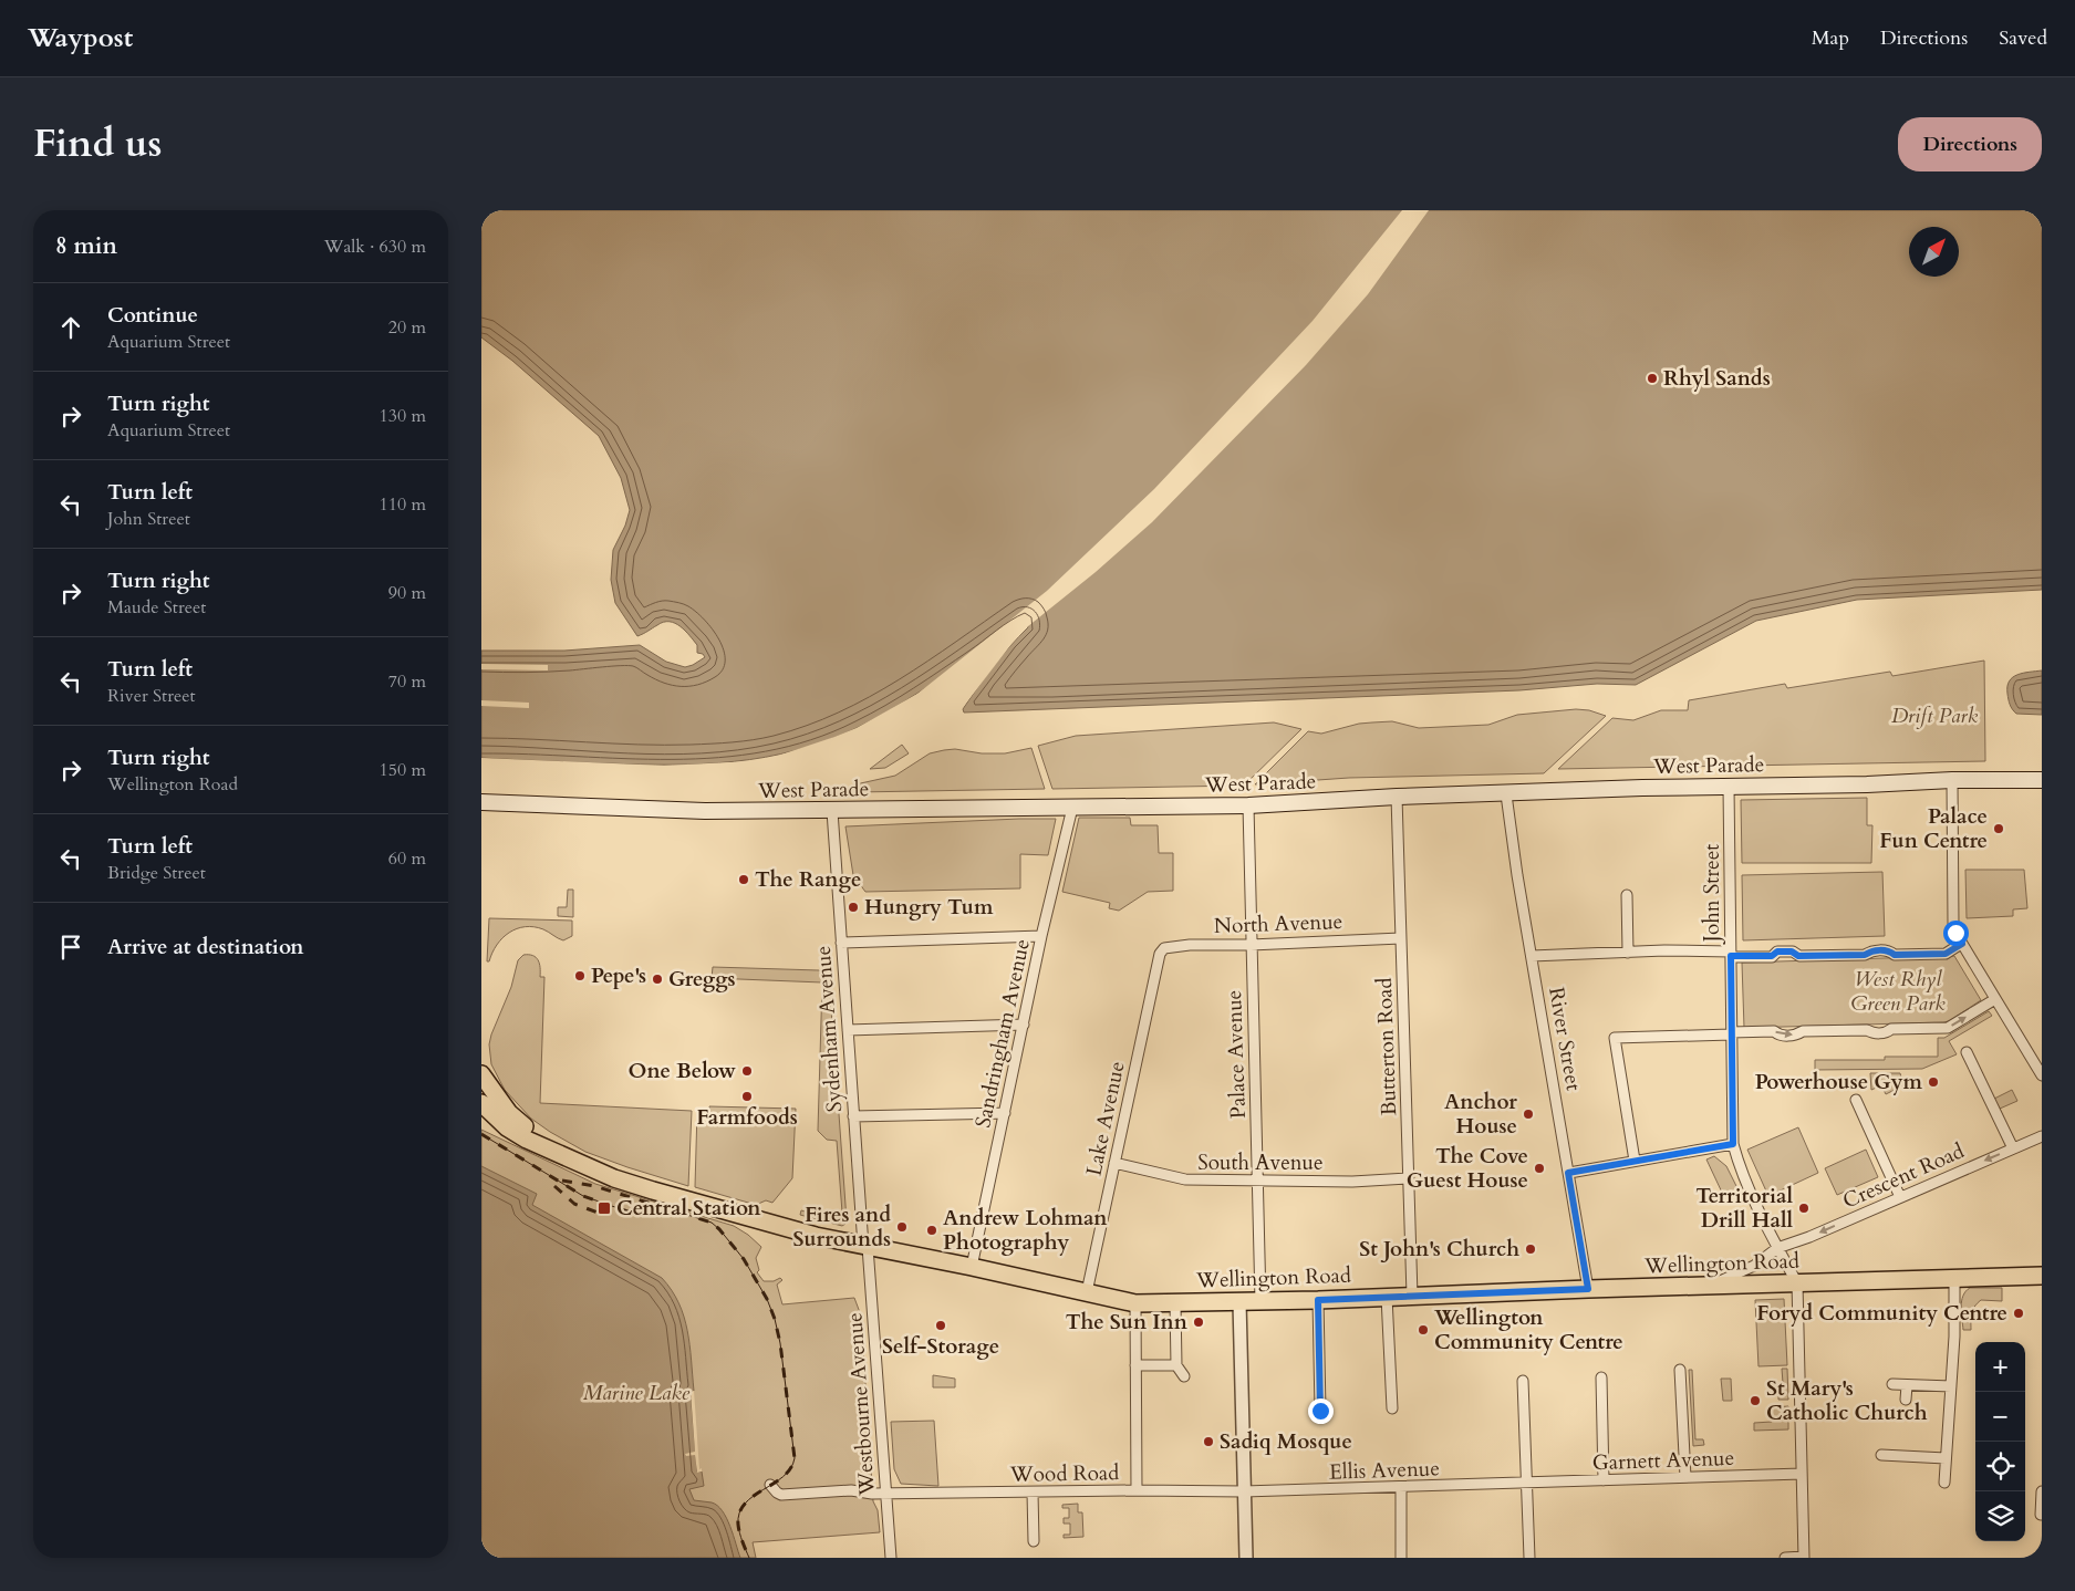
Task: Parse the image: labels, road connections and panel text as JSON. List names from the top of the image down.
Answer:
{
  "streets": {
    "main road": ["West Parade", "Wellington Road"],
    "street": [
      "John Street",
      "North Avenue",
      "Sydenham Avenue",
      "Sandringham Avenue",
      "River Street",
      "Butterton Road",
      "Palace Avenue",
      "Lake Avenue",
      "South Avenue",
      "Crescent Road",
      "Westbourne Avenue",
      "Garnett Avenue",
      "Ellis Avenue",
      "Wood Road"
    ]
  },
  "crossings": [
    ["West Parade", "John Street"],
    ["West Parade", "Sydenham Avenue"],
    ["West Parade", "Sandringham Avenue"],
    ["West Parade", "River Street"],
    ["West Parade", "Butterton Road"],
    ["West Parade", "Palace Avenue"],
    ["John Street", "Crescent Road"],
    ["John Street", "Wellington Road"],
    ["North Avenue", "Butterton Road"],
    ["North Avenue", "Palace Avenue"],
    ["North Avenue", "Lake Avenue"],
    ["Sydenham Avenue", "Wellington Road"],
    ["Sydenham Avenue", "Westbourne Avenue"],
    ["Sandringham Avenue", "Wellington Road"],
    ["River Street", "Wellington Road"],
    ["Butterton Road", "South Avenue"],
    ["Butterton Road", "Wellington Road"],
    ["Palace Avenue", "South Avenue"],
    ["Palace Avenue", "Wellington Road"],
    ["Lake Avenue", "South Avenue"],
    ["Lake Avenue", "Wellington Road"],
    ["Crescent Road", "Wellington Road"],
    ["Wellington Road", "Westbourne Avenue"],
    ["Westbourne Avenue", "Wood Road"],
    ["Garnett Avenue", "Ellis Avenue"],
    ["Ellis Avenue", "Wood Road"]
  ],
  "one_way": ["Crescent Road"],
  "parks": ["Drift Park", "West Rhyl Green Park", "Marine Lake"],
  "places": {
    "other": [
      "Rhyl Sands",
      "Palace Fun Centre",
      "The Range",
      "Hungry Tum",
      "Pepe's",
      "Greggs",
      "One Below",
      "Powerhouse Gym",
      "Farmfoods",
      "Anchor House",
      "The Cove Guest House",
      "Territorial Drill Hall",
      "Fires and Surrounds",
      "Andrew Lohman Photography",
      "St John's Church",
      "Foryd Community Centre",
      "The Sun Inn",
      "Self-Storage",
      "Wellington Community Centre",
      "St Mary's Catholic Church",
      "Sadiq Mosque"
    ],
    "transit": ["Central Station"]
  },
  "north": "top right",
  "page": {
    "header": "Waypost",
    "nav": ["Map", "Directions", "Saved"],
    "title": "Find us",
    "buttons": "Directions",
    "heading": ["8 min", "Walk · 630 m"],
    "list": [
      ["Continue", "Aquarium Street", "20 m"],
      ["Turn right", "Aquarium Street", "130 m"],
      ["Turn left", "John Street", "110 m"],
      ["Turn right", "Maude Street", "90 m"],
      ["Turn left", "River Street", "70 m"],
      ["Turn right", "Wellington Road", "150 m"],
      ["Turn left", "Bridge Street", "60 m"],
      "Arrive at destination"
    ],
    "map_buttons": ["+", "−"]
  }
}
